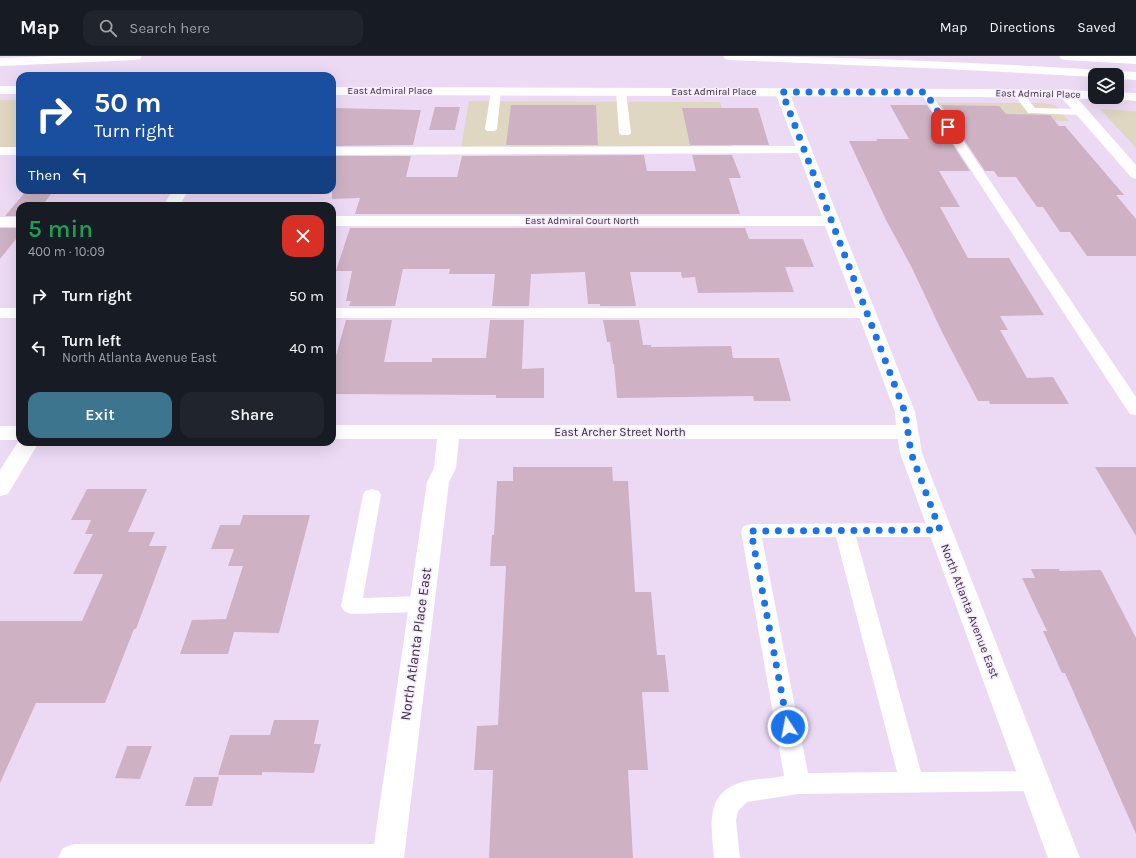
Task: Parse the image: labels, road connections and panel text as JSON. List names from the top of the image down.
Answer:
{
  "streets": {
    "main road": [
      "East Admiral Place",
      "East Admiral Court North",
      "East Archer Street North",
      "North Atlanta Avenue East",
      "North Atlanta Place East"
    ]
  },
  "crossings": [
    ["East Admiral Place", "North Atlanta Avenue East"],
    ["East Admiral Court North", "North Atlanta Avenue East"],
    ["East Archer Street North", "North Atlanta Avenue East"],
    ["East Archer Street North", "North Atlanta Place East"]
  ],
  "page": {
    "header": "Map",
    "search": "Search here",
    "nav": ["Map", "Directions", "Saved"],
    "turn": ["50 m", "Turn right"],
    "then": "Then",
    "heading": ["5 min", "400 m · 10:09"],
    "list": [
      {
        "name": "Turn right",
        "value": "50 m"
      },
      {
        "name": "Turn left",
        "note": "North Atlanta Avenue East",
        "value": "40 m"
      }
    ],
    "buttons": ["Exit", "Share"]
  }
}
